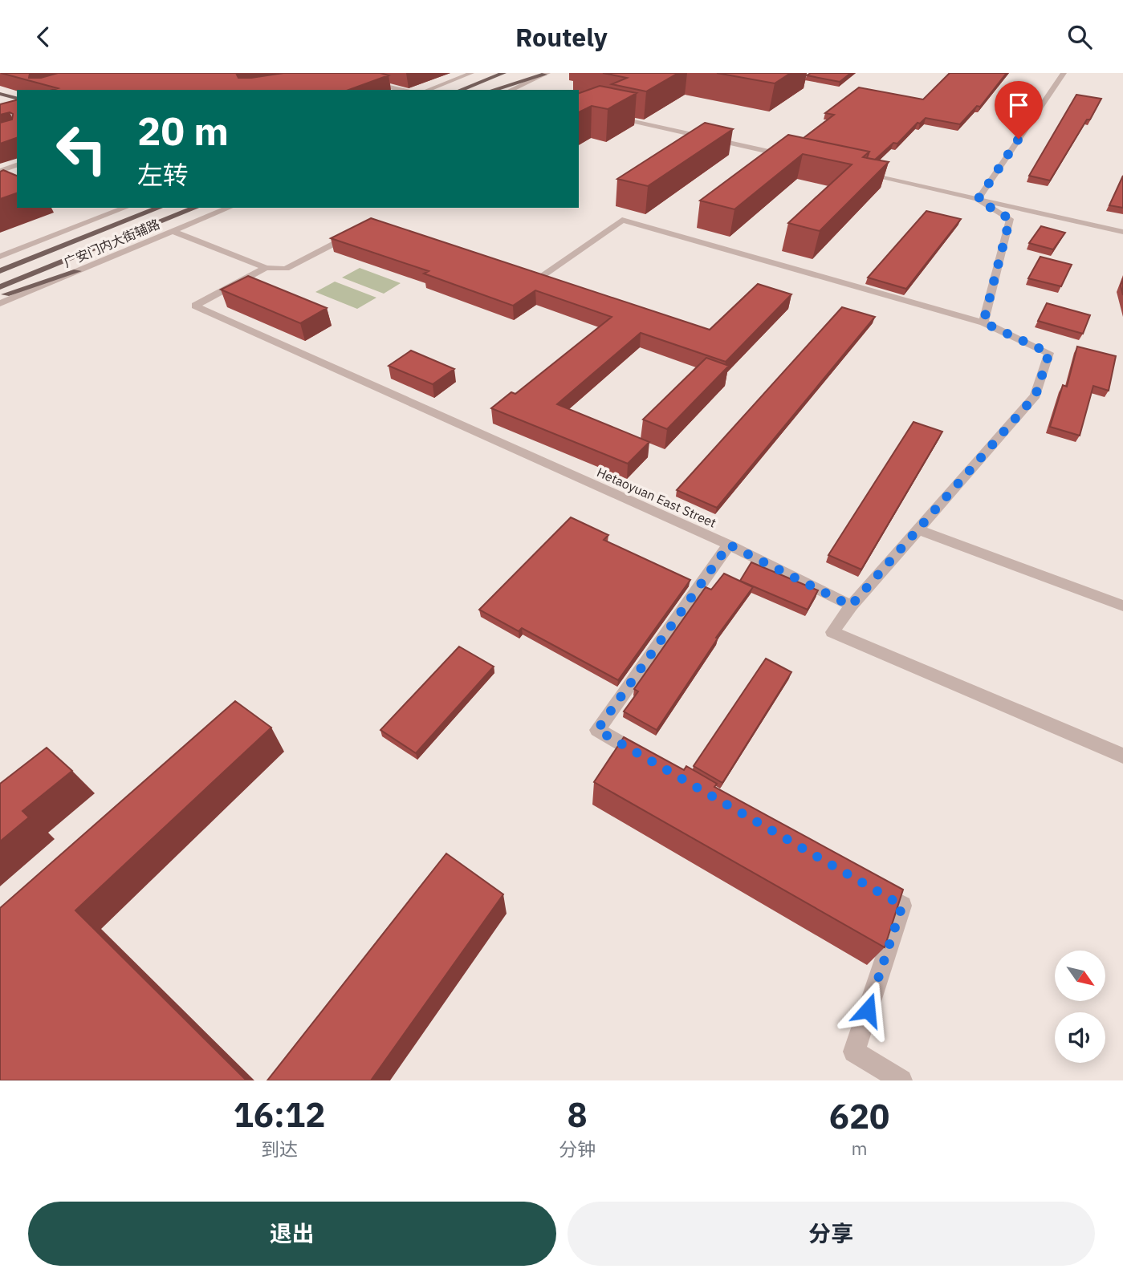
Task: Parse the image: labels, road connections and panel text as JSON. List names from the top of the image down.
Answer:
{
  "streets": {
    "street": ["广安门内大街辅路", "Hetaoyuan East Street"]
  },
  "north": "bottom right",
  "page": {
    "header": "Routely",
    "turn": ["20 m", "左转"],
    "eta": [
      "16:12",
      "到达",
      "8",
      "分钟",
      "620",
      "m"
    ],
    "buttons": ["退出", "分享"]
  }
}
